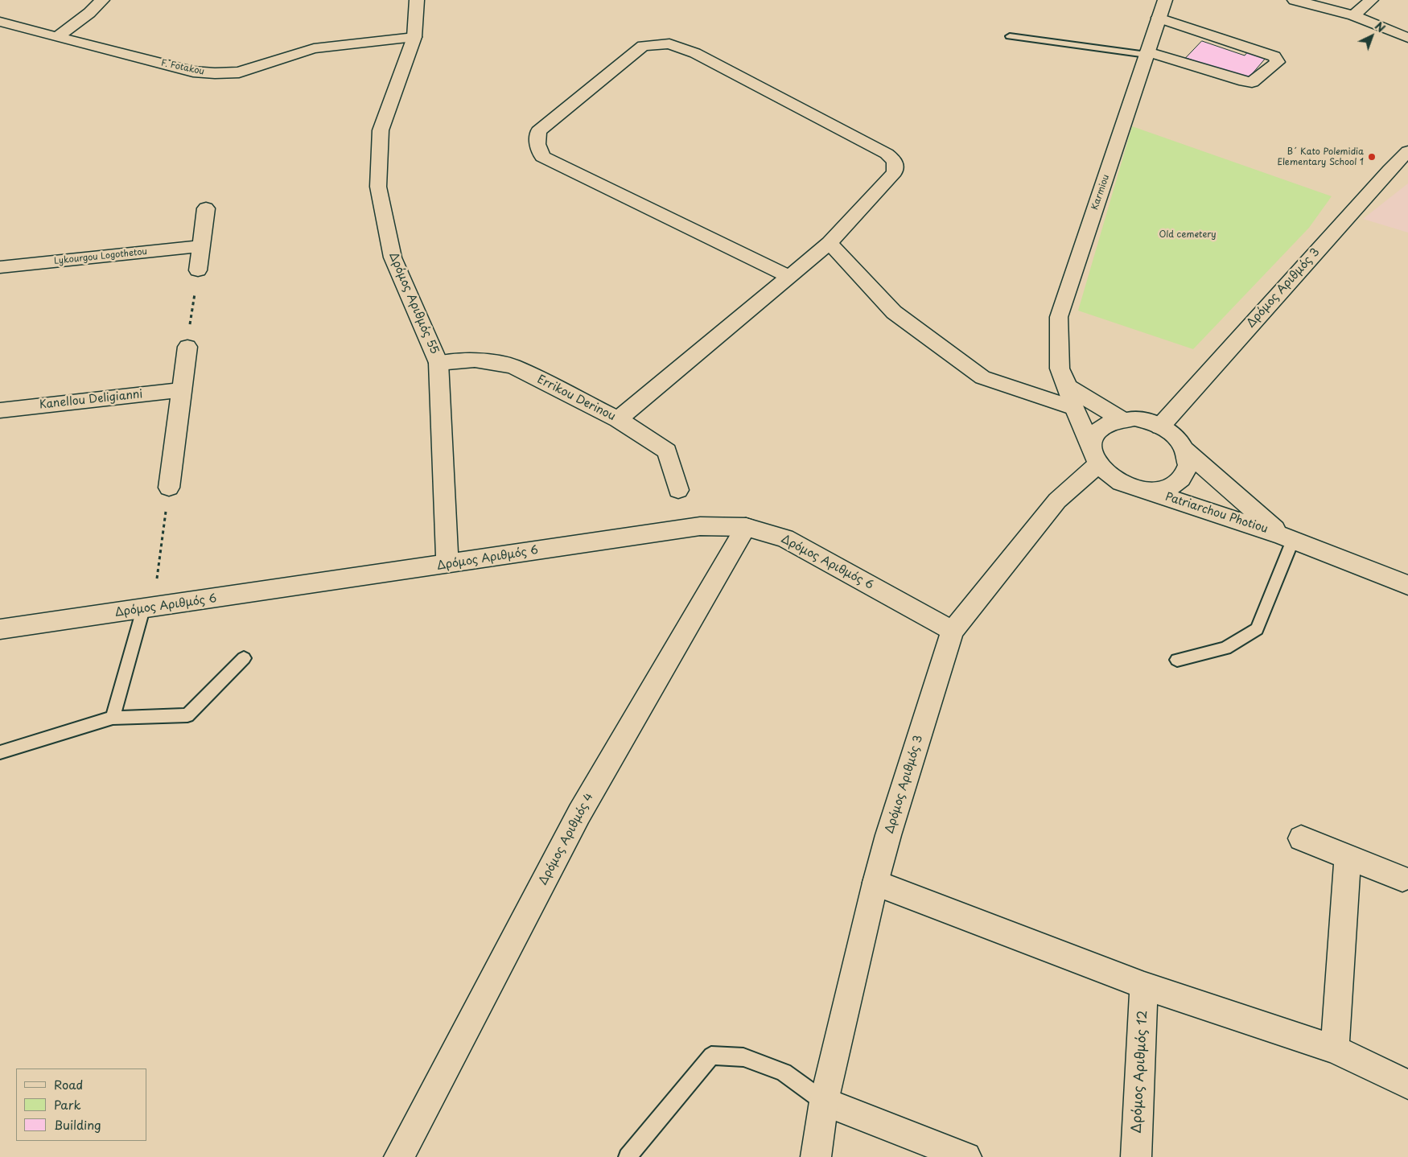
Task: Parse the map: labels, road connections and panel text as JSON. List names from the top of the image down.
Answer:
{
  "streets": {
    "street": [
      "F. Fotakou",
      "Karmiou",
      "Lykourgou Logothetou",
      "Δρόμος Αριθμός 3",
      "Δρόμος Αριθμός 55",
      "Errikou Derinou",
      "Kanellou Deligianni",
      "Patriarchou Photiou",
      "Δρόμος Αριθμός 6",
      "Δρόμος Αριθμός 4",
      "Δρόμος Αριθμός 12"
    ]
  },
  "crossings": [
    ["F. Fotakou", "Δρόμος Αριθμός 55"],
    ["Karmiou", "Δρόμος Αριθμός 3"],
    ["Karmiou", "Patriarchou Photiou"],
    ["Δρόμος Αριθμός 3", "Patriarchou Photiou"],
    ["Δρόμος Αριθμός 3", "Δρόμος Αριθμός 6"],
    ["Δρόμος Αριθμός 55", "Errikou Derinou"],
    ["Δρόμος Αριθμός 55", "Δρόμος Αριθμός 6"],
    ["Δρόμος Αριθμός 6", "Δρόμος Αριθμός 4"]
  ],
  "parks": ["Old cemetery"],
  "places": ["B´ Kato Polemidia Elementary School 1"],
  "legend": ["Road", "Park", "Building"],
  "north": "top right"
}
